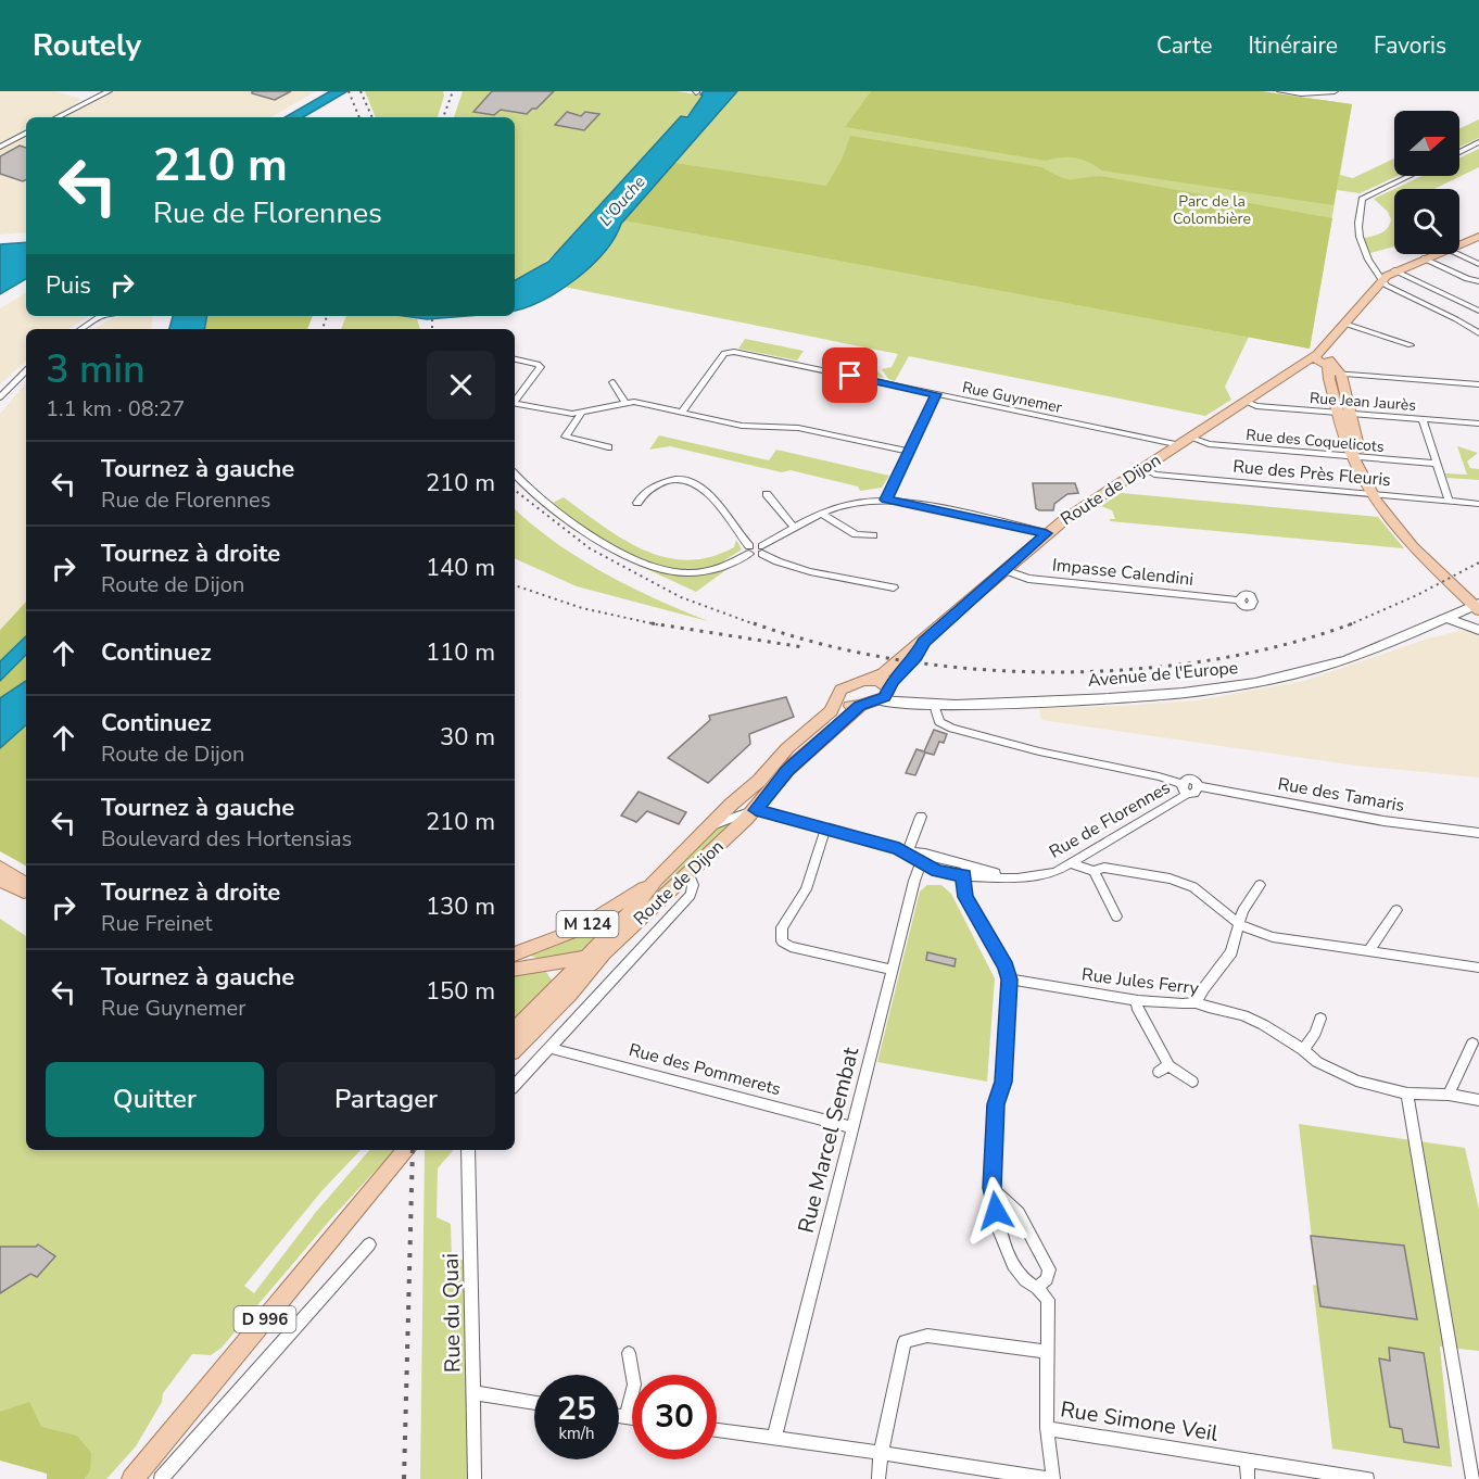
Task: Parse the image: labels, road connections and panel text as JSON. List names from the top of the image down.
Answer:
{
  "streets": {
    "main road": [
      "Route de Dijon",
      "Avenue de l'Europe",
      "M 124",
      "D 996"
    ],
    "street": [
      "Rue Guynemer",
      "Rue Jean Jaurès",
      "Rue des Coquelicots",
      "Rue des Près Fleuris",
      "Impasse Calendini",
      "Rue des Tamaris",
      "Rue de Florennes",
      "Rue Jules Ferry",
      "Rue des Pommerets",
      "Rue Marcel Sembat",
      "Rue du Quai",
      "Rue Simone Veil"
    ]
  },
  "crossings": [
    ["Rue Guynemer", "Rue des Coquelicots"],
    ["Rue Guynemer", "Route de Dijon"],
    ["Rue Jean Jaurès", "Route de Dijon"],
    ["Rue des Coquelicots", "Route de Dijon"],
    ["Rue des Près Fleuris", "Route de Dijon"],
    ["Route de Dijon", "Impasse Calendini"],
    ["Route de Dijon", "Avenue de l'Europe"],
    ["Route de Dijon", "Rue de Florennes"],
    ["Route de Dijon", "M 124"],
    ["Rue des Tamaris", "Rue de Florennes"],
    ["Rue de Florennes", "Rue Marcel Sembat"],
    ["Rue des Pommerets", "Rue Marcel Sembat"]
  ],
  "water": ["L'Ouche"],
  "parks": ["Parc de la Colombière"],
  "north": "right",
  "page": {
    "header": "Routely",
    "nav": ["Carte", "Itinéraire", "Favoris"],
    "turn": ["210 m", "Rue de Florennes"],
    "then": "Puis",
    "heading": ["3 min", "1.1 km · 08:27"],
    "list": [
      {
        "name": "Tournez à gauche",
        "note": "Rue de Florennes",
        "value": "210 m"
      },
      {
        "name": "Tournez à droite",
        "note": "Route de Dijon",
        "value": "140 m"
      },
      {
        "name": "Continuez",
        "value": "110 m"
      },
      {
        "name": "Continuez",
        "note": "Route de Dijon",
        "value": "30 m"
      },
      {
        "name": "Tournez à gauche",
        "note": "Boulevard des Hortensias",
        "value": "210 m"
      },
      {
        "name": "Tournez à droite",
        "note": "Rue Freinet",
        "value": "130 m"
      },
      {
        "name": "Tournez à gauche",
        "note": "Rue Guynemer",
        "value": "150 m"
      }
    ],
    "buttons": ["Quitter", "Partager"],
    "speed": "25 km/h",
    "limit": "30"
  }
}
